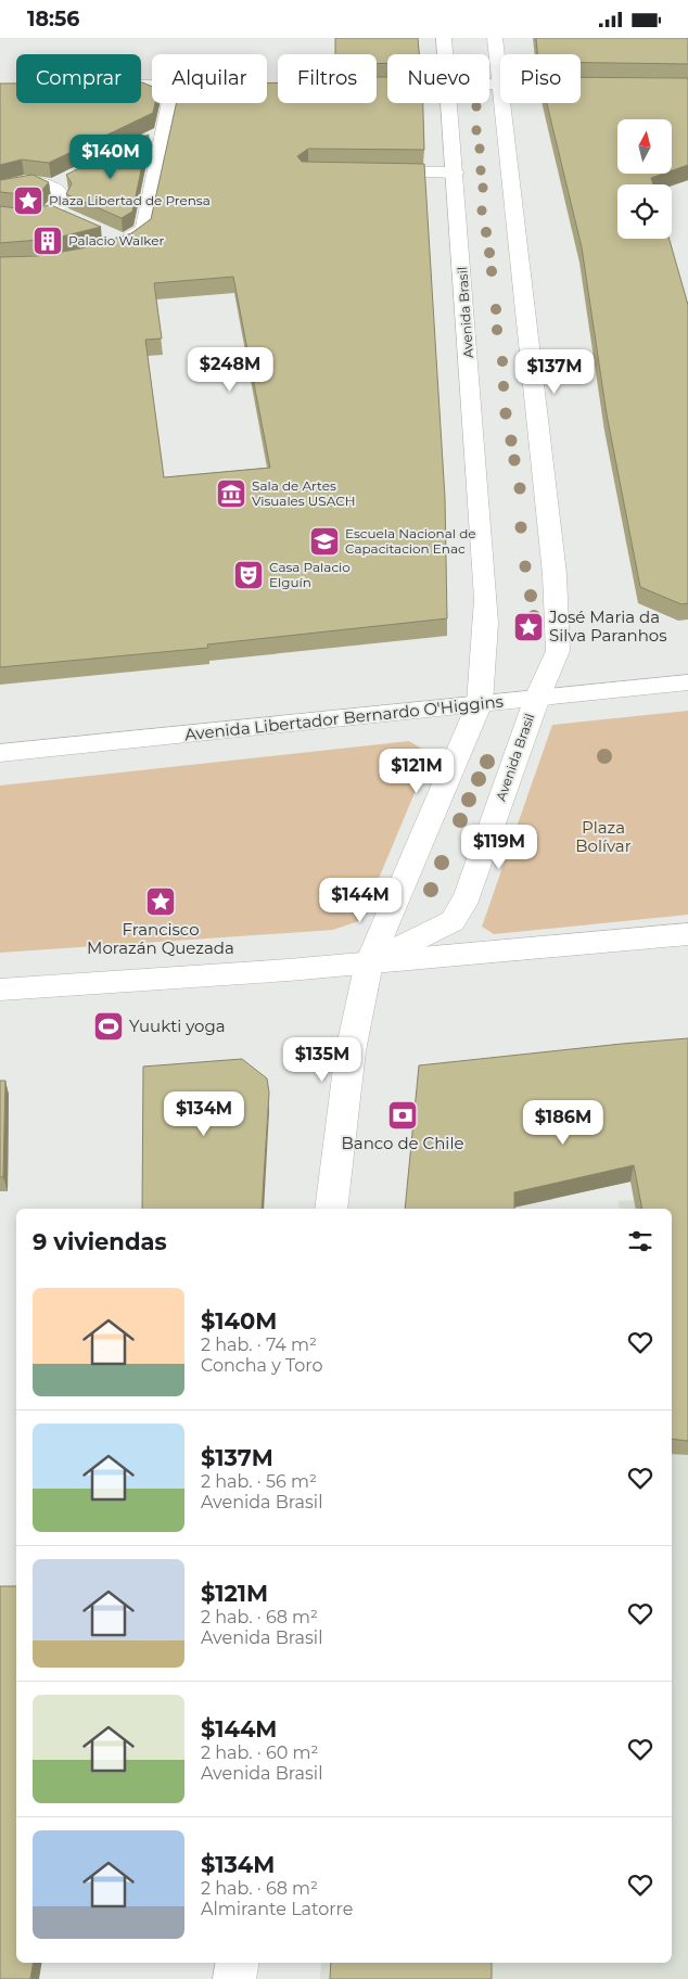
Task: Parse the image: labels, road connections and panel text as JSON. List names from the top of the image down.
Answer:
{
  "streets": {
    "main road": ["Avenida Brasil", "Avenida Libertador Bernardo O'Higgins"]
  },
  "crossings": [
    ["Avenida Brasil", "Avenida Libertador Bernardo O'Higgins"]
  ],
  "parks": ["Plaza Bolívar"],
  "places": {
    "place": ["Plaza Libertad de Prensa", "José Maria da Silva Paranhos", "Francisco Morazán Quezada"],
    "building": ["Palacio Walker"],
    "museum": ["Sala de Artes Visuales USACH"],
    "school or university": ["Escuela Nacional de Capacitacion Enac"],
    "theatre": ["Casa Palacio Elguín"],
    "sports": ["Yuukti yoga"],
    "bank": ["Banco de Chile"]
  },
  "north": "top",
  "page": {
    "status": "18:56",
    "chip": [
      "Comprar",
      "Alquilar",
      "Filtros",
      "Nuevo",
      "Piso"
    ],
    "price": [
      "$140M",
      "$248M",
      "$137M",
      "$121M",
      "$119M",
      "$144M",
      "$135M",
      "$134M",
      "$186M"
    ],
    "heading": "9 viviendas",
    "list": [
      {
        "name": "$140M",
        "note": "2 hab. · 74 m² · Concha y Toro"
      },
      {
        "name": "$137M",
        "note": "2 hab. · 56 m² · Avenida Brasil"
      },
      {
        "name": "$121M",
        "note": "2 hab. · 68 m² · Avenida Brasil"
      },
      {
        "name": "$144M",
        "note": "2 hab. · 60 m² · Avenida Brasil"
      },
      {
        "name": "$134M",
        "note": "2 hab. · 68 m² · Almirante Latorre"
      }
    ]
  }
}
